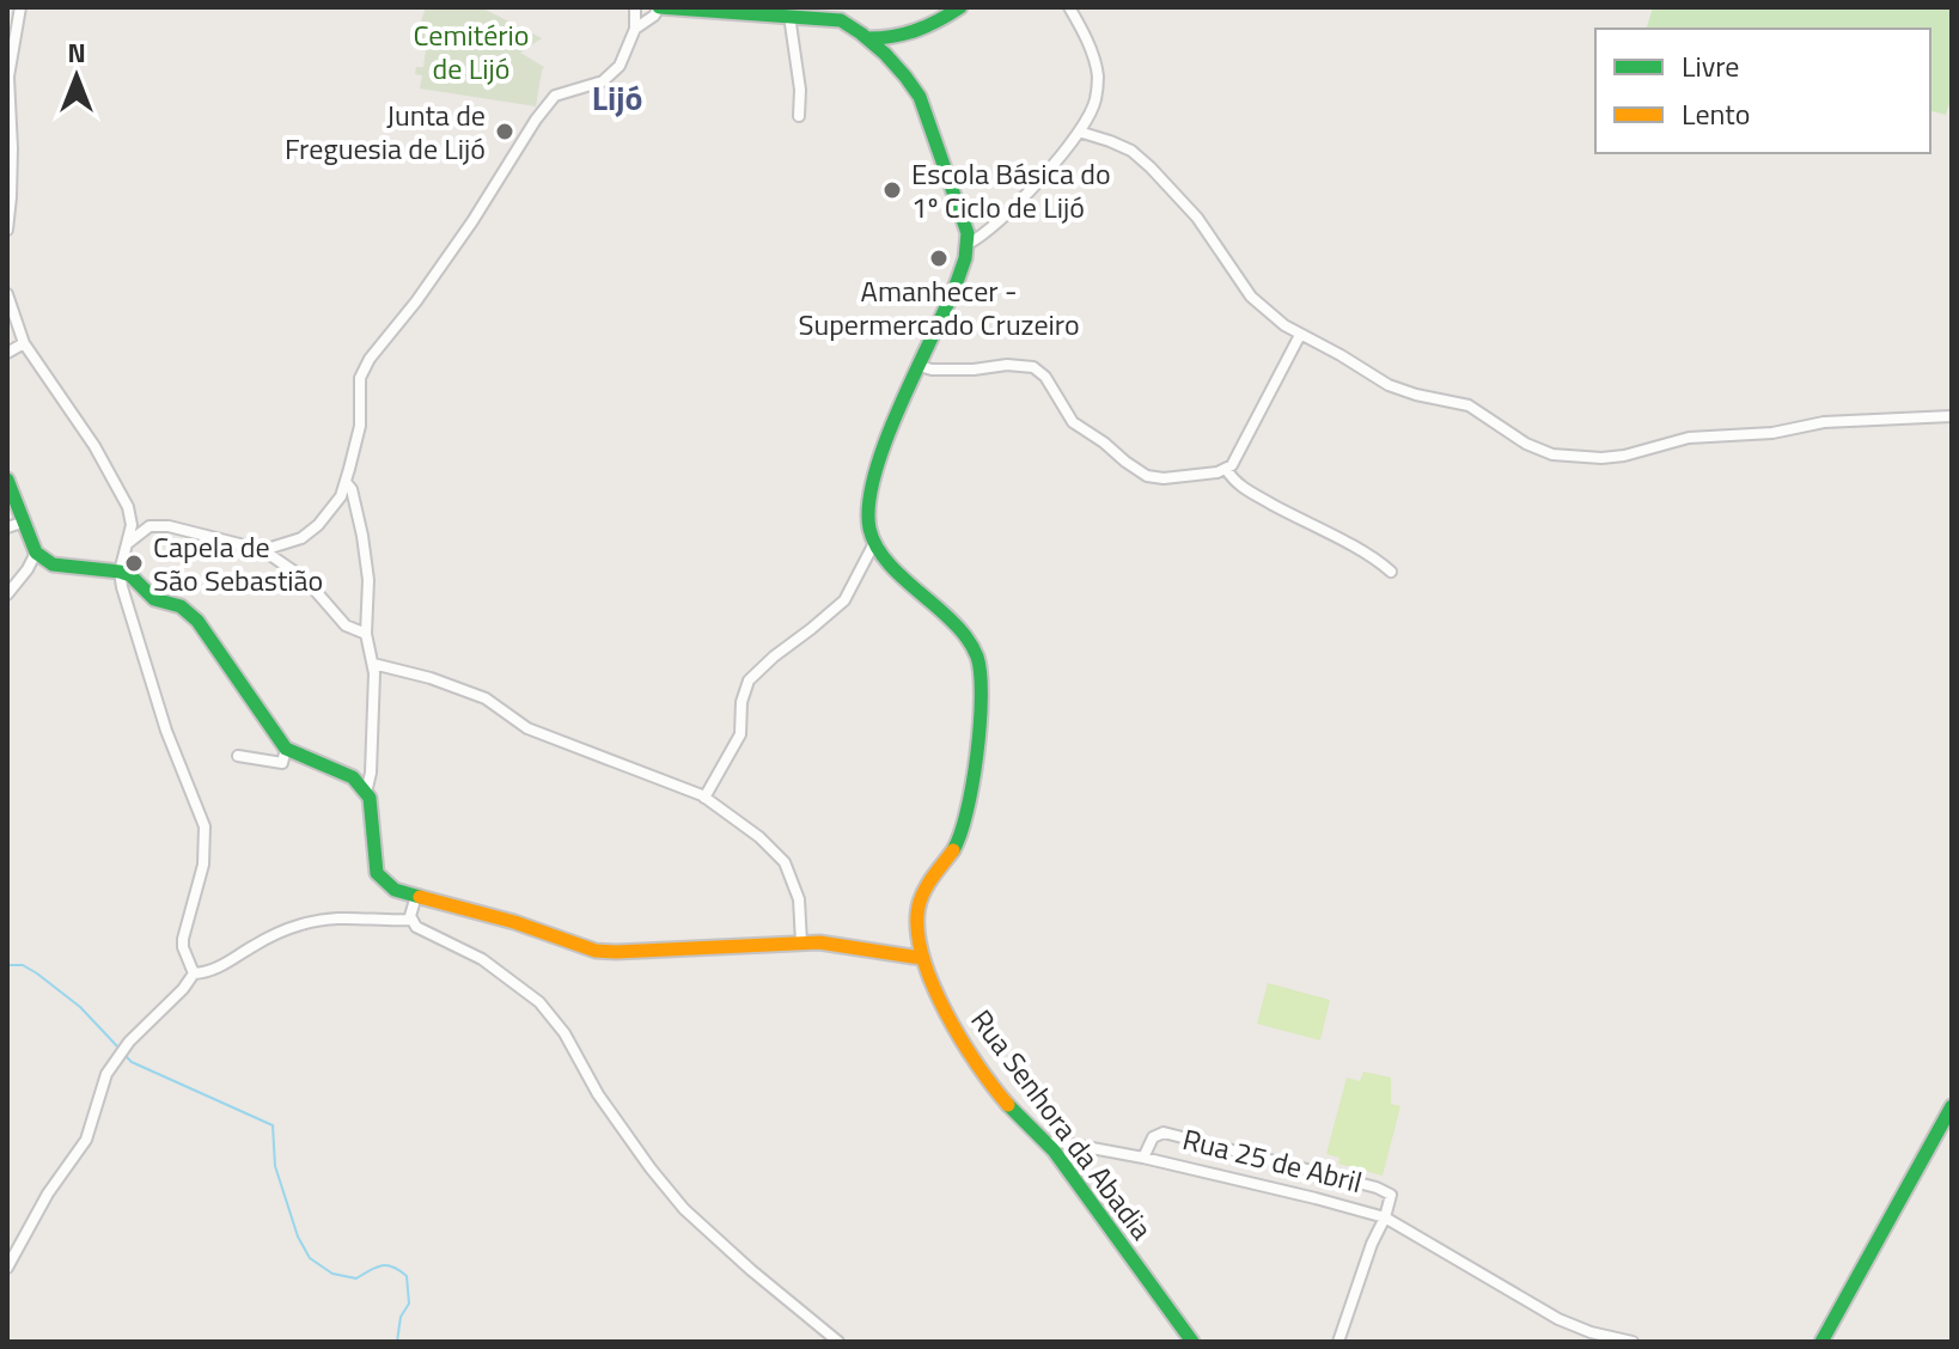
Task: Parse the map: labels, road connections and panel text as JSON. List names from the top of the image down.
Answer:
{
  "streets": {
    "main road": ["Rua Senhora da Abadia"],
    "street": ["Rua 25 de Abril"]
  },
  "crossings": [
    ["Rua Senhora da Abadia", "Rua 25 de Abril"]
  ],
  "districts": ["Lijó"],
  "parks": ["Cemitério de Lijó"],
  "places": [
    "Junta de Freguesia de Lijó",
    "Escola Básica do 1º Ciclo de Lijó",
    "Amanhecer - Supermercado Cruzeiro",
    "Capela de São Sebastião"
  ],
  "legend": ["Livre", "Lento"],
  "north": "top"
}
